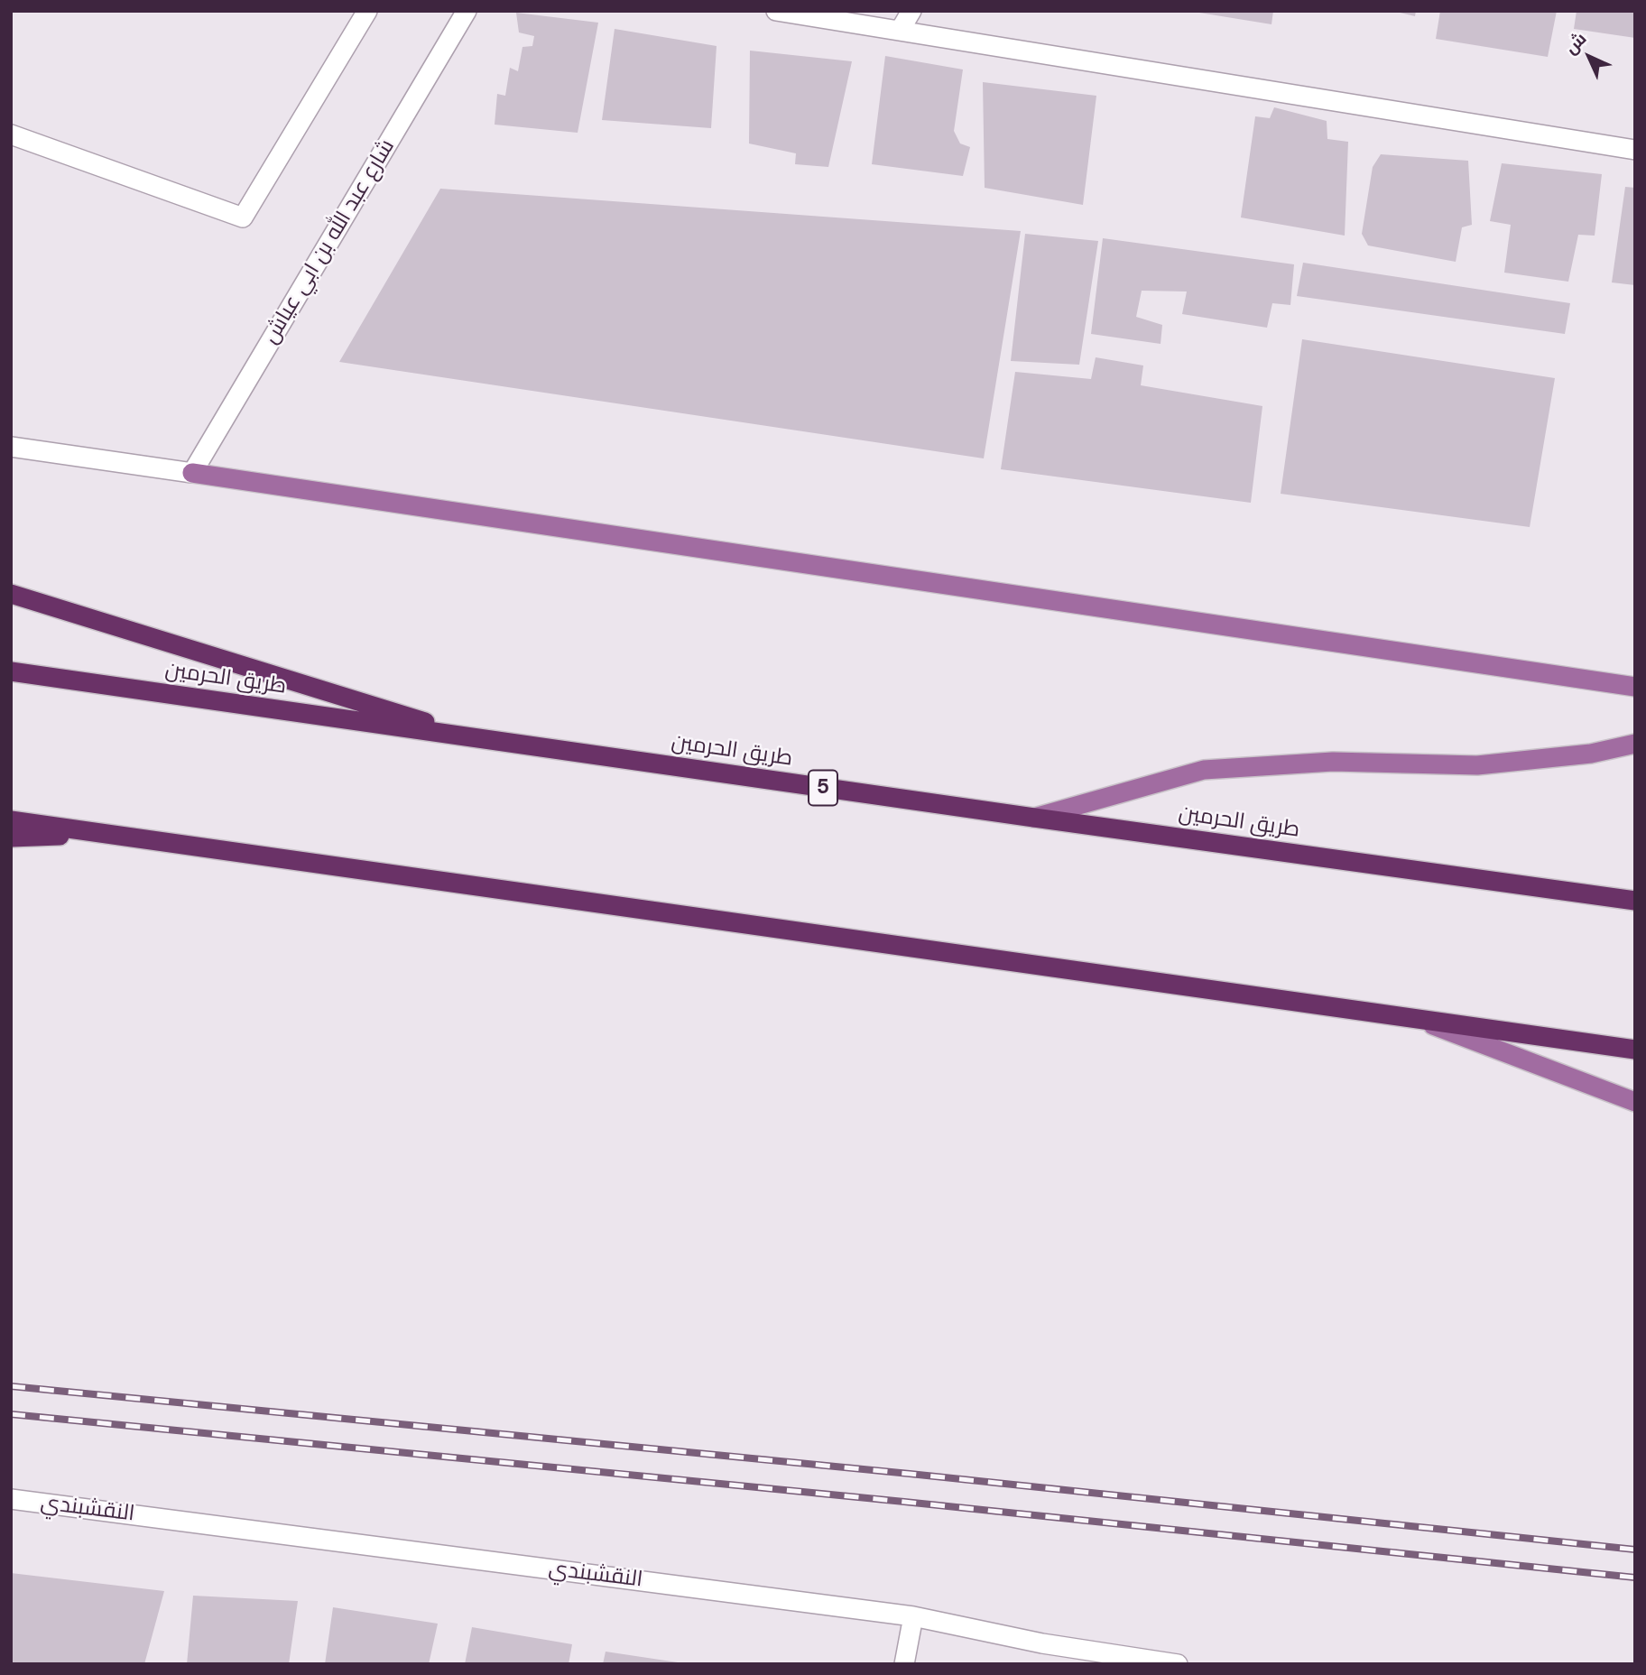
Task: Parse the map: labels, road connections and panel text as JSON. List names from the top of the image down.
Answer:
{
  "streets": {
    "highway": ["طريق الحرمين", "5"],
    "street": ["شارع عبد الله بن ابي عياش", "النقشبندي"]
  },
  "north": "top left"
}
